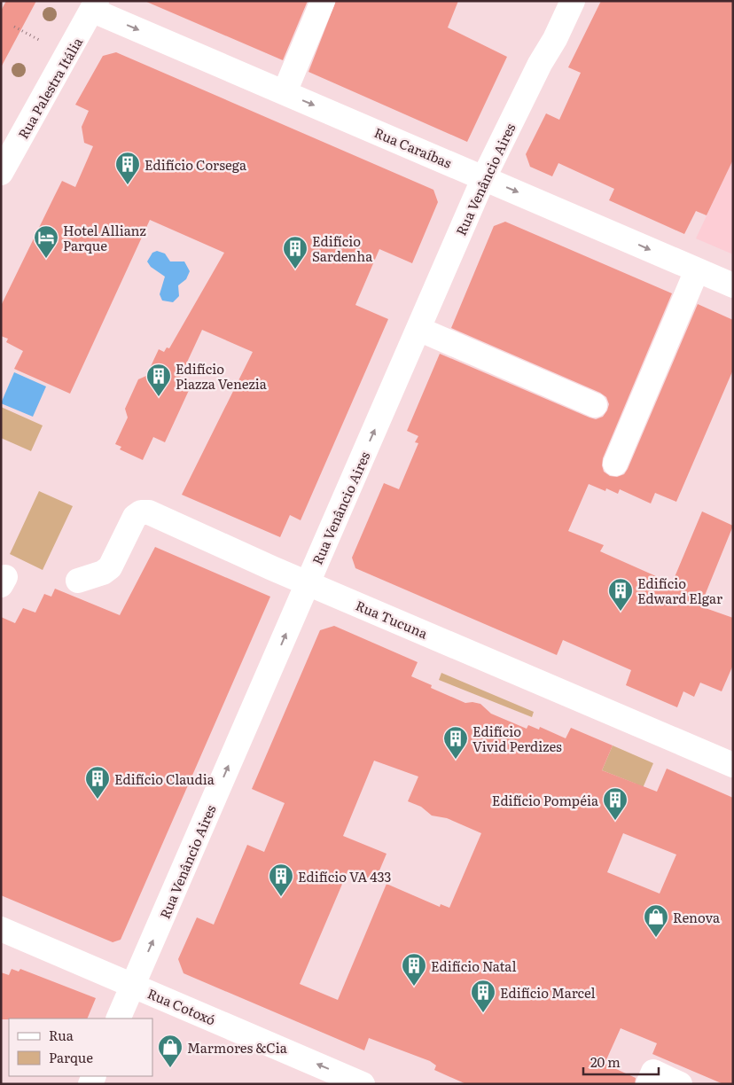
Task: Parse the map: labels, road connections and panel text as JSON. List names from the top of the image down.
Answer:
{
  "streets": {
    "street": [
      "Rua Palestra Itália",
      "Rua Caraíbas",
      "Rua Venâncio Aires",
      "Rua Tucuna",
      "Rua Cotoxó"
    ]
  },
  "crossings": [
    ["Rua Palestra Itália", "Rua Caraíbas"],
    ["Rua Caraíbas", "Rua Venâncio Aires"],
    ["Rua Venâncio Aires", "Rua Tucuna"],
    ["Rua Venâncio Aires", "Rua Cotoxó"]
  ],
  "one_way": ["Rua Caraíbas", "Rua Venâncio Aires", "Rua Cotoxó"],
  "places": {
    "building": [
      "Edifício Corsega",
      "Edifício Sardenha",
      "Edifício Piazza Venezia",
      "Edifício Edward Elgar",
      "Edifício Vivid Perdizes",
      "Edifício Claudia",
      "Edifício Pompéia",
      "Edifício VA 433",
      "Edifício Natal",
      "Edifício Marcel"
    ],
    "hotel": ["Hotel Allianz Parque"],
    "shop": ["Renova", "Marmores &Cia"]
  },
  "legend": ["Rua", "Parque"],
  "scale_bar": "20 m"
}
